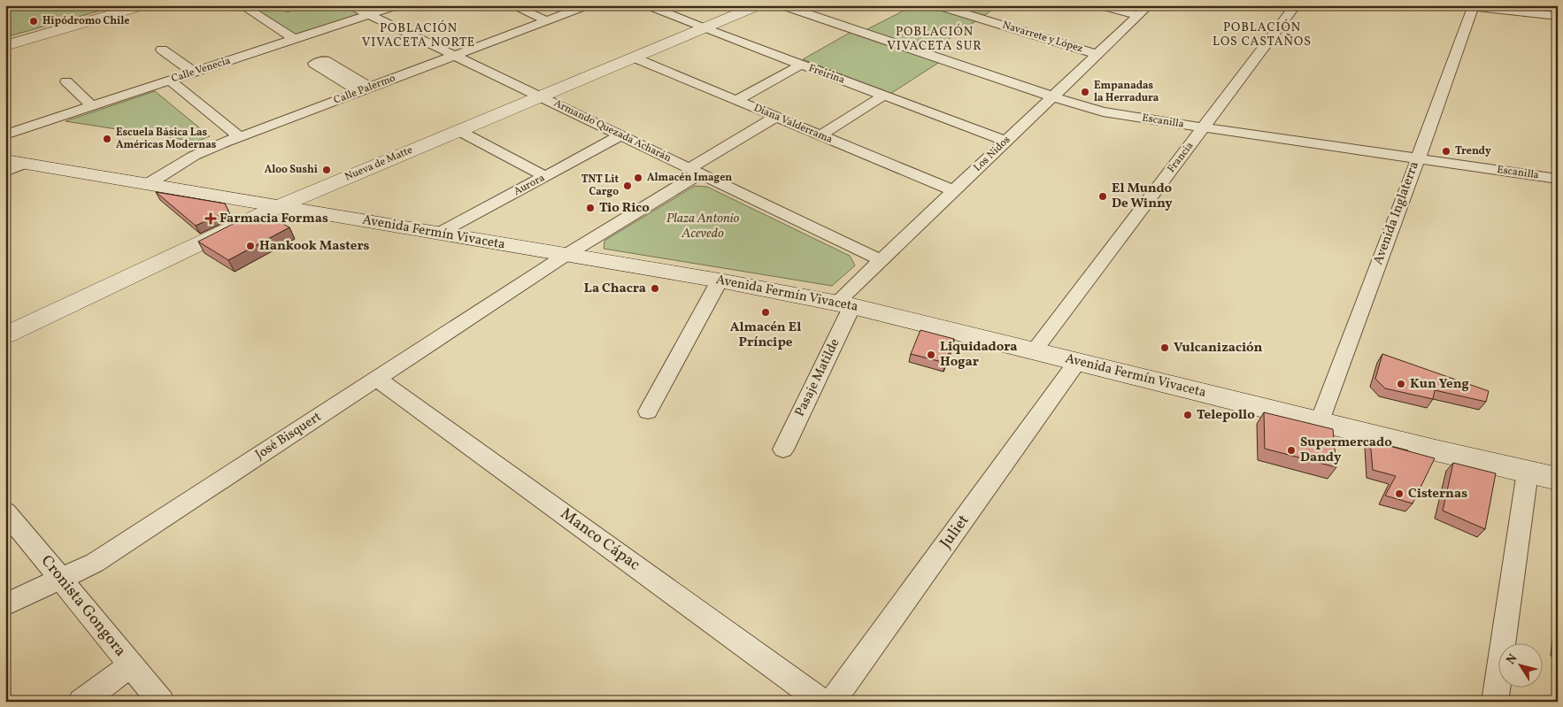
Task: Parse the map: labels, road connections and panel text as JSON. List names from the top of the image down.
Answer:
{
  "streets": {
    "main road": ["Nueva de Matte", "Avenida Fermín Vivaceta"],
    "street": [
      "Navarrete y López",
      "Calle Venecia",
      "Freirina",
      "Calle Palermo",
      "Escanilla",
      "Diana Valderrama",
      "Armando Quezada Acharán",
      "Los Nidos",
      "Francia",
      "Aurora",
      "Avenida Inglaterra",
      "Pasaje Matilde",
      "José Bisquert",
      "Juliet",
      "Manco Cápac",
      "Cronista Gongora"
    ]
  },
  "crossings": [
    ["Navarrete y López", "Los Nidos"],
    ["Calle Venecia", "Armando Quezada Acharán"],
    ["Freirina", "Los Nidos"],
    ["Freirina", "Nueva de Matte"],
    ["Calle Palermo", "Armando Quezada Acharán"],
    ["Calle Palermo", "Avenida Fermín Vivaceta"],
    ["Escanilla", "Los Nidos"],
    ["Escanilla", "Francia"],
    ["Escanilla", "Avenida Inglaterra"],
    ["Diana Valderrama", "Los Nidos"],
    ["Diana Valderrama", "Nueva de Matte"],
    ["Diana Valderrama", "José Bisquert"],
    ["Armando Quezada Acharán", "Los Nidos"],
    ["Armando Quezada Acharán", "Nueva de Matte"],
    ["Armando Quezada Acharán", "Aurora"],
    ["Armando Quezada Acharán", "José Bisquert"],
    ["Los Nidos", "Avenida Fermín Vivaceta"],
    ["Los Nidos", "Pasaje Matilde"],
    ["Francia", "Avenida Fermín Vivaceta"],
    ["Nueva de Matte", "Avenida Fermín Vivaceta"],
    ["Aurora", "Avenida Fermín Vivaceta"],
    ["Avenida Inglaterra", "Avenida Fermín Vivaceta"],
    ["Avenida Fermín Vivaceta", "Pasaje Matilde"],
    ["Avenida Fermín Vivaceta", "José Bisquert"],
    ["Avenida Fermín Vivaceta", "Juliet"],
    ["José Bisquert", "Manco Cápac"],
    ["José Bisquert", "Cronista Gongora"]
  ],
  "districts": ["POBLACIÓN LOS CASTAÑOS", "POBLACIÓN VIVACETA NORTE", "POBLACIÓN VIVACETA SUR"],
  "parks": ["Plaza Antonio Acevedo"],
  "places": {
    "other": [
      "Hipódromo Chile",
      "Empanadas la Herradura",
      "Escuela Básica Las Américas Modernas",
      "Trendy",
      "Aloo Sushi",
      "Almacén Imagen",
      "TNT Lit Cargo",
      "El Mundo De Winny",
      "Tio Rico",
      "Hankook Masters",
      "La Chacra",
      "Almacén El Príncipe",
      "Vulcanización",
      "Liquidadora Hogar",
      "Kun Yeng",
      "Telepollo",
      "Supermercado Dandy",
      "Cisternas"
    ],
    "health": ["Farmacia Formas"]
  },
  "north": "top left"
}
